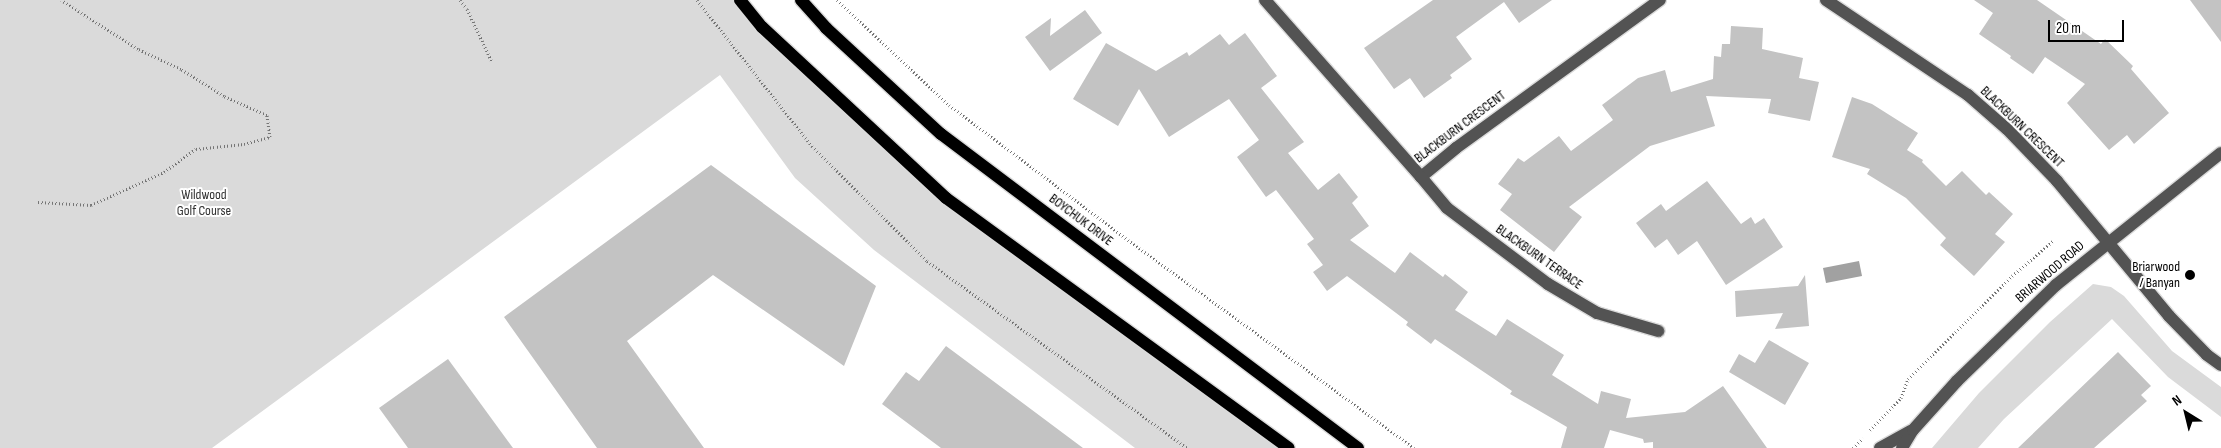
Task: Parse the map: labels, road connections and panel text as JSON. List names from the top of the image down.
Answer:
{
  "streets": {
    "main road": ["BOYCHUK DRIVE"],
    "street": ["BLACKBURN CRESCENT", "BLACKBURN TERRACE", "BRIARWOOD ROAD"]
  },
  "crossings": [
    ["BLACKBURN CRESCENT", "BLACKBURN TERRACE"],
    ["BLACKBURN CRESCENT", "BRIARWOOD ROAD"]
  ],
  "parks": ["Wildwood Golf Course"],
  "places": ["Briarwood / Banyan"],
  "scale_bar": "20 m",
  "north": "top left"
}
